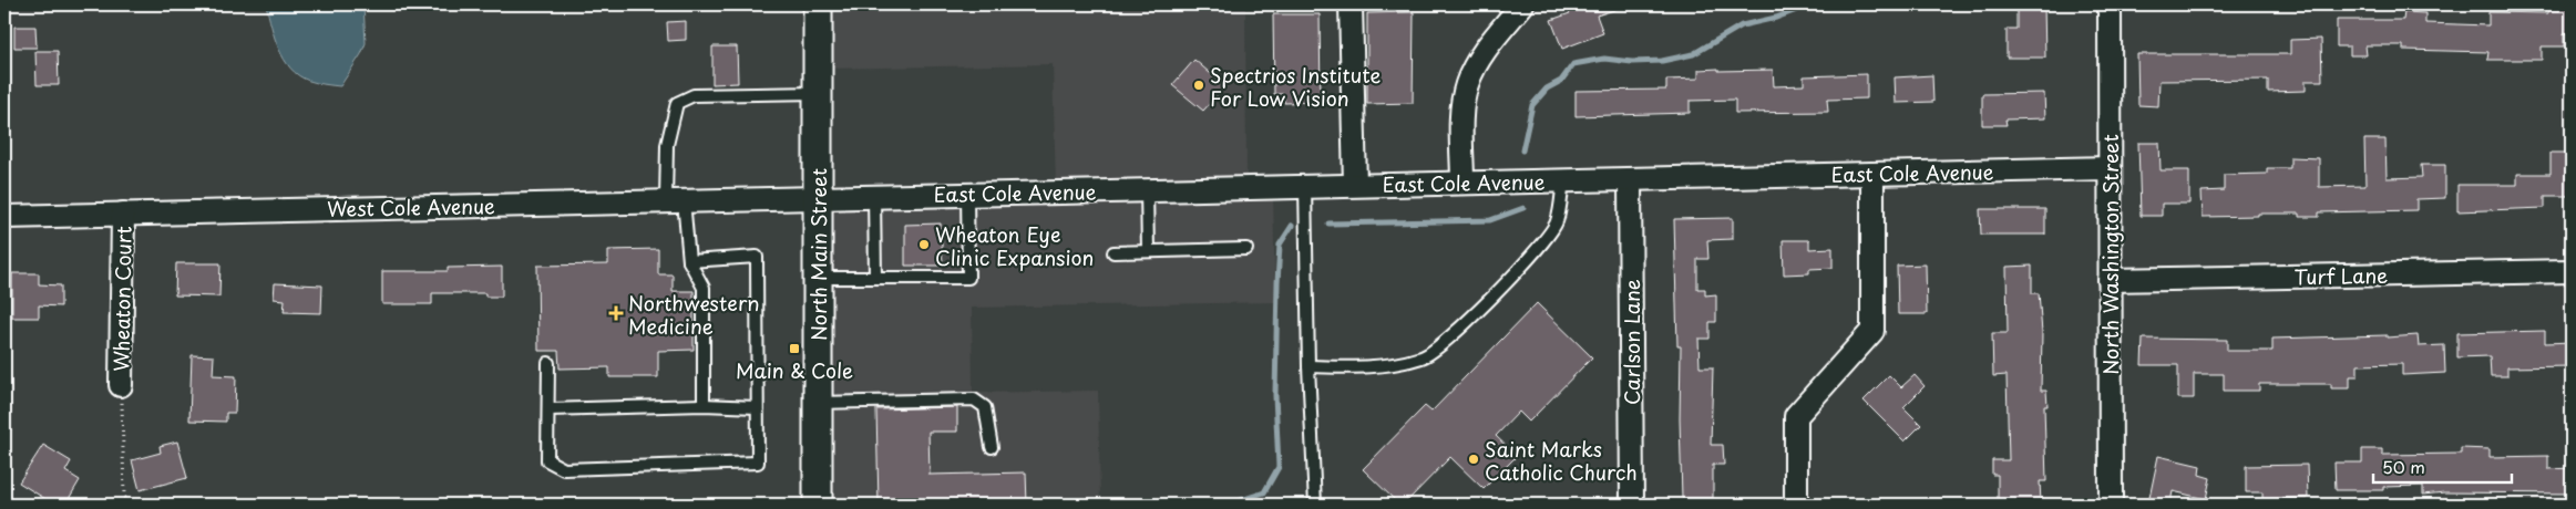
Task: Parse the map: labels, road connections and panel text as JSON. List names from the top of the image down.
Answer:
{
  "streets": {
    "street": [
      "East Cole Avenue",
      "West Cole Avenue",
      "North Main Street",
      "North Washington Street",
      "Turf Lane",
      "Wheaton Court",
      "Carlson Lane"
    ]
  },
  "crossings": [
    ["East Cole Avenue", "West Cole Avenue"],
    ["East Cole Avenue", "North Main Street"],
    ["East Cole Avenue", "North Washington Street"],
    ["East Cole Avenue", "Carlson Lane"],
    ["West Cole Avenue", "North Main Street"],
    ["West Cole Avenue", "Wheaton Court"],
    ["North Washington Street", "Turf Lane"]
  ],
  "places": {
    "other": ["Spectrios Institute For Low Vision", "Wheaton Eye Clinic Expansion", "Saint Marks Catholic Church"],
    "health": ["Northwestern Medicine"],
    "transit": ["Main & Cole"]
  },
  "scale_bar": "50 m"
}
